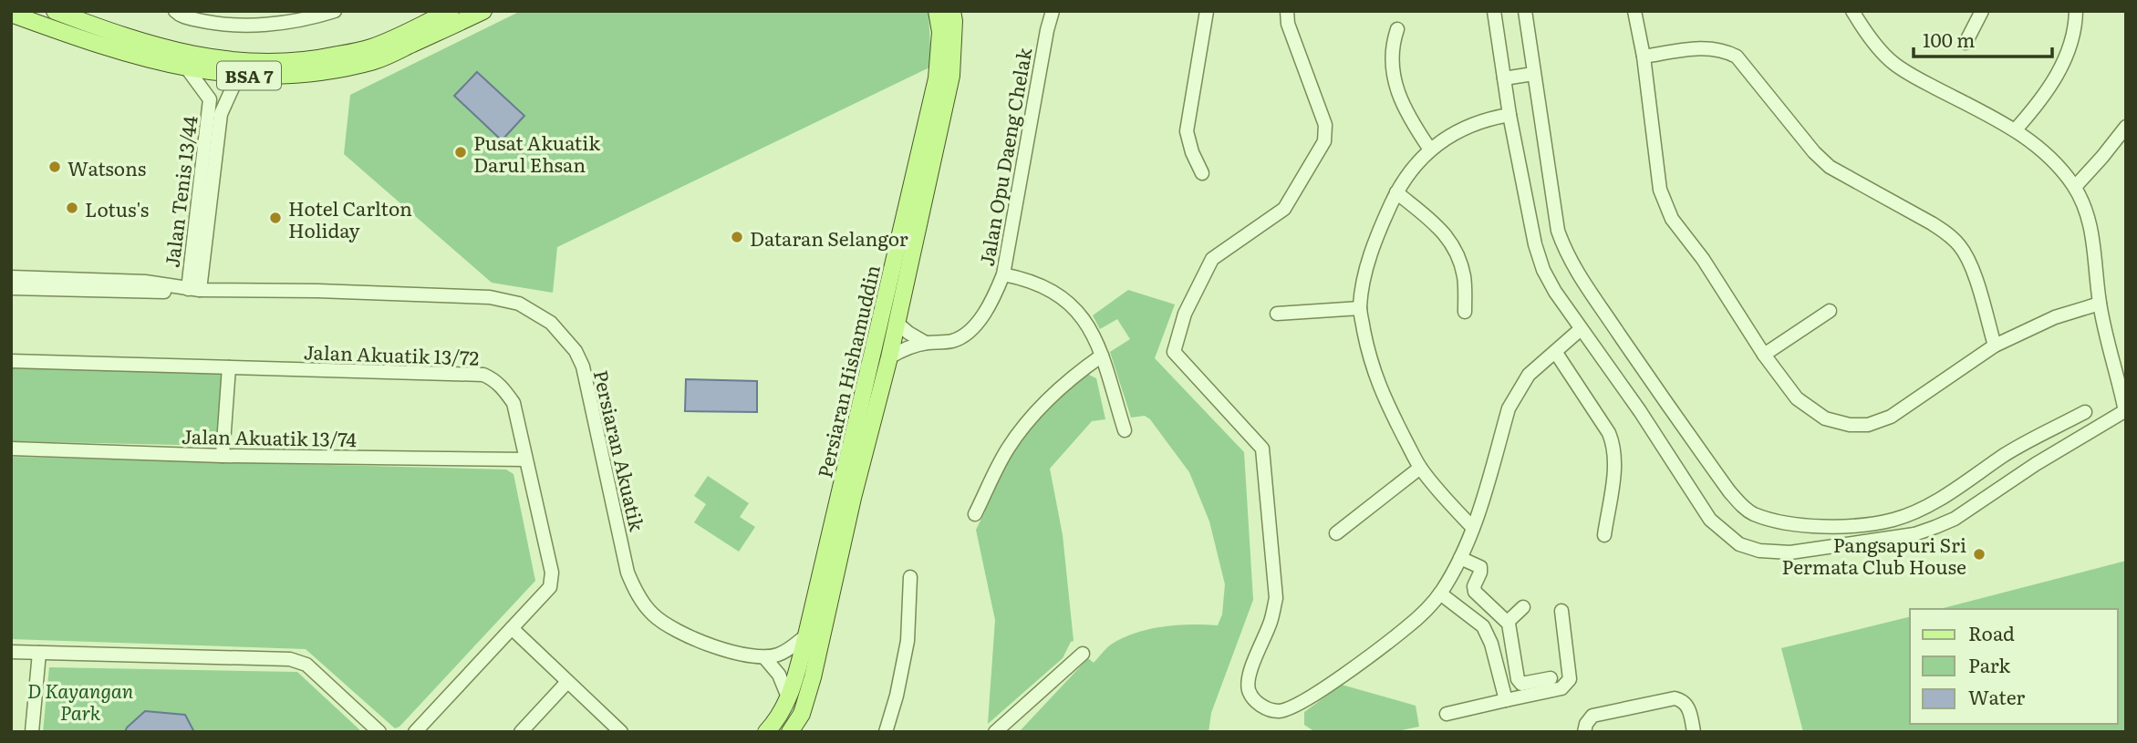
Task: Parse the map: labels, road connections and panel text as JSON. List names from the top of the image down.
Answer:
{
  "streets": {
    "main road": ["BSA 7", "Persiaran Hishamuddin"],
    "street": [
      "Jalan Opu Daeng Chelak",
      "Jalan Tenis 13/44",
      "Jalan Akuatik 13/72",
      "Jalan Akuatik 13/74",
      "Persiaran Akuatik"
    ]
  },
  "crossings": [
    ["BSA 7", "Jalan Tenis 13/44"],
    ["Jalan Opu Daeng Chelak", "Persiaran Hishamuddin"],
    ["Jalan Tenis 13/44", "Persiaran Akuatik"],
    ["Jalan Akuatik 13/72", "Jalan Akuatik 13/74"]
  ],
  "parks": ["D Kayangan Park"],
  "places": [
    "Pusat Akuatik Darul Ehsan",
    "Watsons",
    "Lotus's",
    "Hotel Carlton Holiday",
    "Dataran Selangor",
    "Pangsapuri Sri Permata Club House"
  ],
  "legend": ["Road", "Park", "Water"],
  "scale_bar": "100 m"
}
